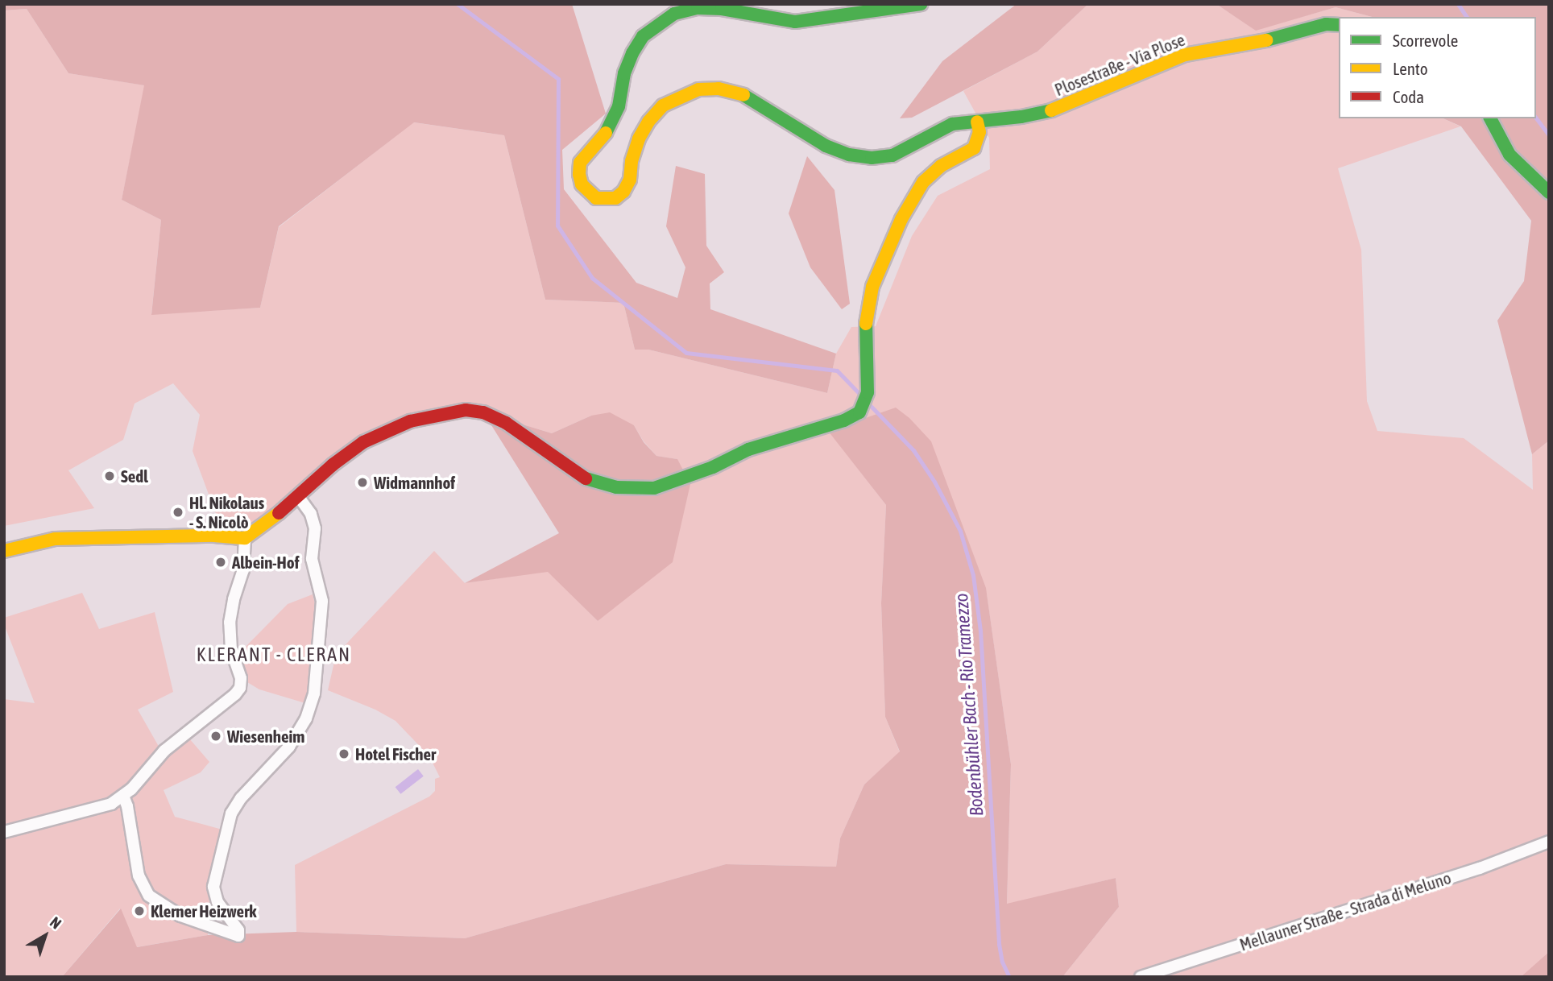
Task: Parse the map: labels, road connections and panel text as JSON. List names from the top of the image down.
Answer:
{
  "streets": {
    "street": ["Plosestraße - Via Plose", "Mellauner Straße - Strada di Meluno"]
  },
  "districts": ["KLERANT - CLERAN"],
  "water": ["Bodenbühler Bach - Rio Tramezzo"],
  "places": [
    "Sedl",
    "Widmannhof",
    "Hl. Nikolaus - S. Nicolò",
    "Albein-Hof",
    "Wiesenheim",
    "Hotel Fischer",
    "Klerner Heizwerk"
  ],
  "legend": ["Scorrevole", "Lento", "Coda"],
  "north": "top right"
}
